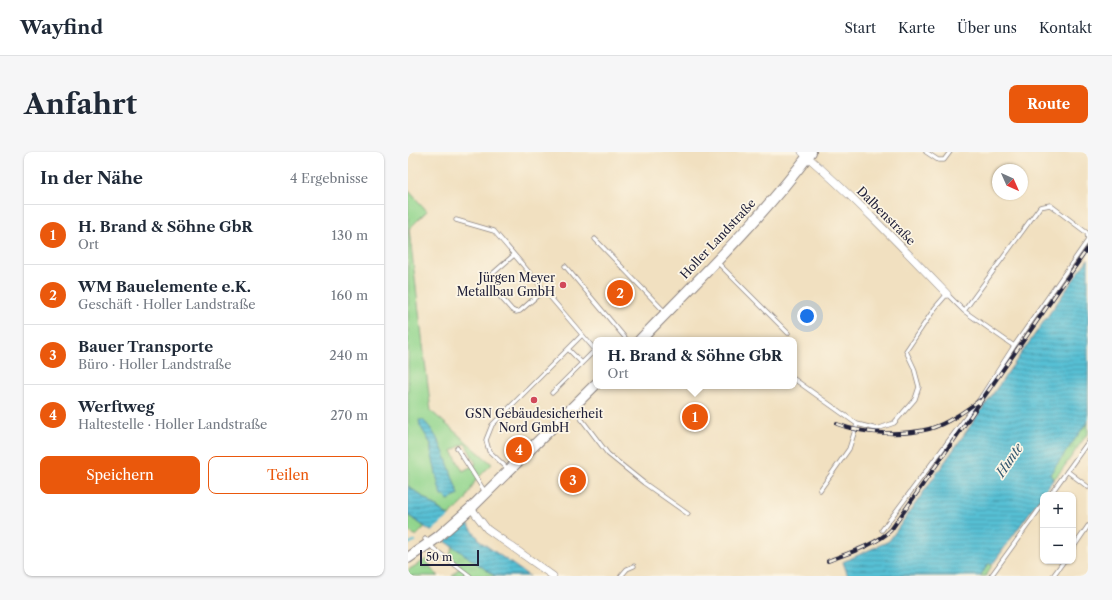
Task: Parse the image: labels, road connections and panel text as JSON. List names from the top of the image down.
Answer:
{
  "streets": {
    "main road": ["Holler Landstraße"],
    "street": ["Dalbenstraße"]
  },
  "crossings": [
    ["Dalbenstraße", "Holler Landstraße"]
  ],
  "water": ["Hunte"],
  "places": ["Jürgen Meyer Metallbau GmbH", "GSN Gebäudesicherheit Nord GmbH"],
  "scale_bar": "50 m",
  "north": "bottom right",
  "page": {
    "header": "Wayfind",
    "nav": [
      "Start",
      "Karte",
      "Über uns",
      "Kontakt"
    ],
    "buttons": [
      "Route",
      ["Speichern", "Teilen"]
    ],
    "title": "Anfahrt",
    "heading": ["In der Nähe", "4 Ergebnisse"],
    "list": [
      {
        "mark": "1",
        "name": "H. Brand & Söhne GbR",
        "note": "Ort",
        "value": "130 m"
      },
      {
        "mark": "2",
        "name": "WM Bauelemente e.K.",
        "note": "Geschäft · Holler Landstraße",
        "value": "160 m"
      },
      {
        "mark": "3",
        "name": "Bauer Transporte",
        "note": "Büro · Holler Landstraße",
        "value": "240 m"
      },
      {
        "mark": "4",
        "name": "Werftweg",
        "note": "Haltestelle · Holler Landstraße",
        "value": "270 m"
      }
    ],
    "pins": [
      "2",
      "1",
      "4",
      "3"
    ],
    "popup": ["H. Brand & Söhne GbR", "Ort"],
    "map_buttons": ["+", "−"],
    "scale": "50 m"
  }
}
